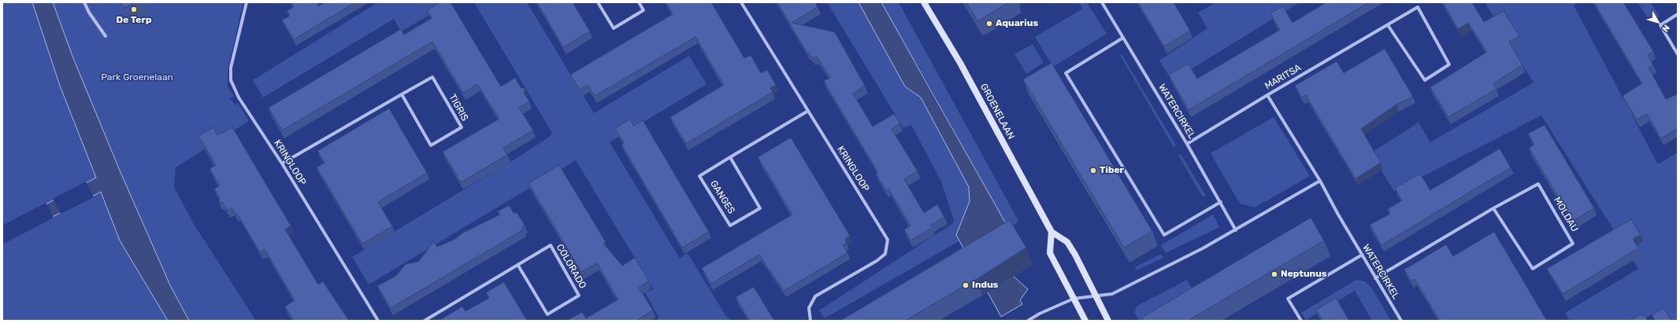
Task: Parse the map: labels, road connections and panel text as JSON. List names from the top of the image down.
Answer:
{
  "streets": {
    "street": [
      "MARITSA",
      "TIGRIS",
      "GROENELAAN",
      "WATERCIRKEL",
      "KRINGLOOP",
      "GANGES",
      "MOLDAU",
      "COLORADO"
    ]
  },
  "crossings": [
    ["MARITSA", "WATERCIRKEL"],
    ["TIGRIS", "KRINGLOOP"],
    ["WATERCIRKEL", "MOLDAU"],
    ["KRINGLOOP", "GANGES"]
  ],
  "parks": ["Park Groenelaan"],
  "places": [
    "De Terp",
    "Aquarius",
    "Tiber",
    "Neptunus",
    "Indus"
  ],
  "north": "bottom right"
}
